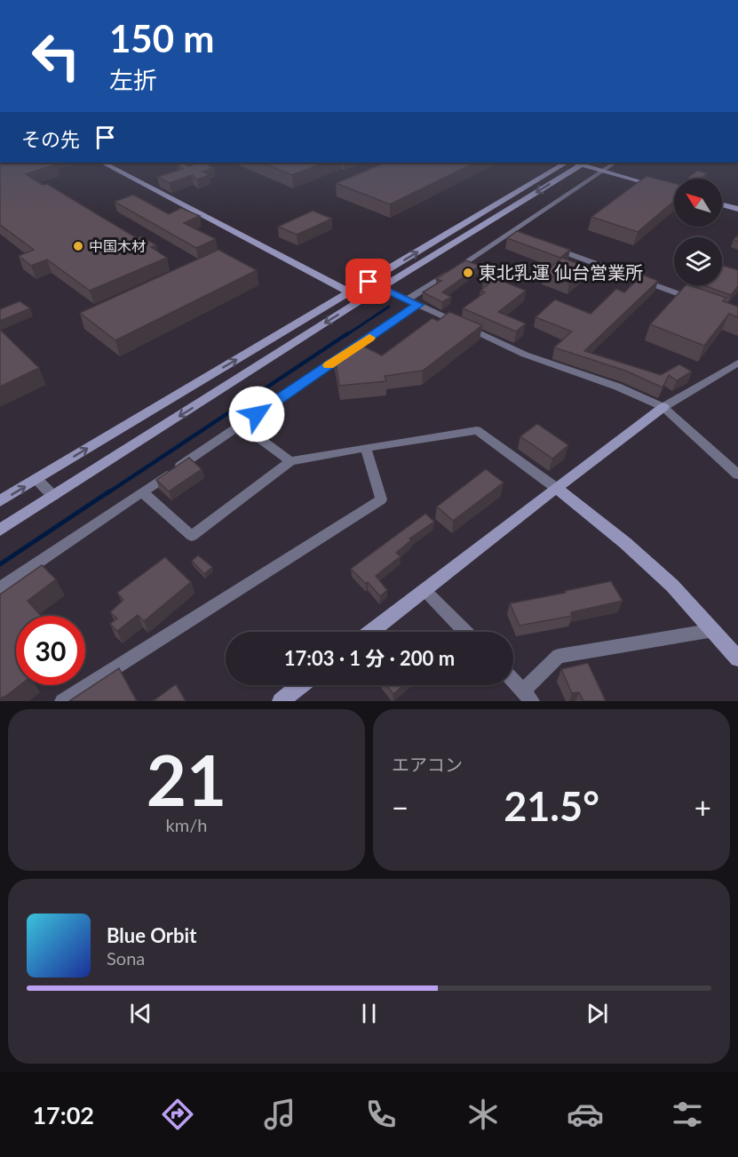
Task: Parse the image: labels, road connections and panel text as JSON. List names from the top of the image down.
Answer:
{
  "places": ["中国木材", "東北乳運 仙台営業所"],
  "north": "top left",
  "page": {
    "turn": ["150 m", "左折"],
    "then": "その先",
    "limit": "30",
    "trip": "17:03 · 1 分 · 200 m",
    "tile": [
      ["21", "km/h"],
      "エアコン"
    ],
    "heat": ["−", "21.5°", "+"],
    "song": ["Blue Orbit", "Sona"],
    "tabs": "17:02"
  }
}
